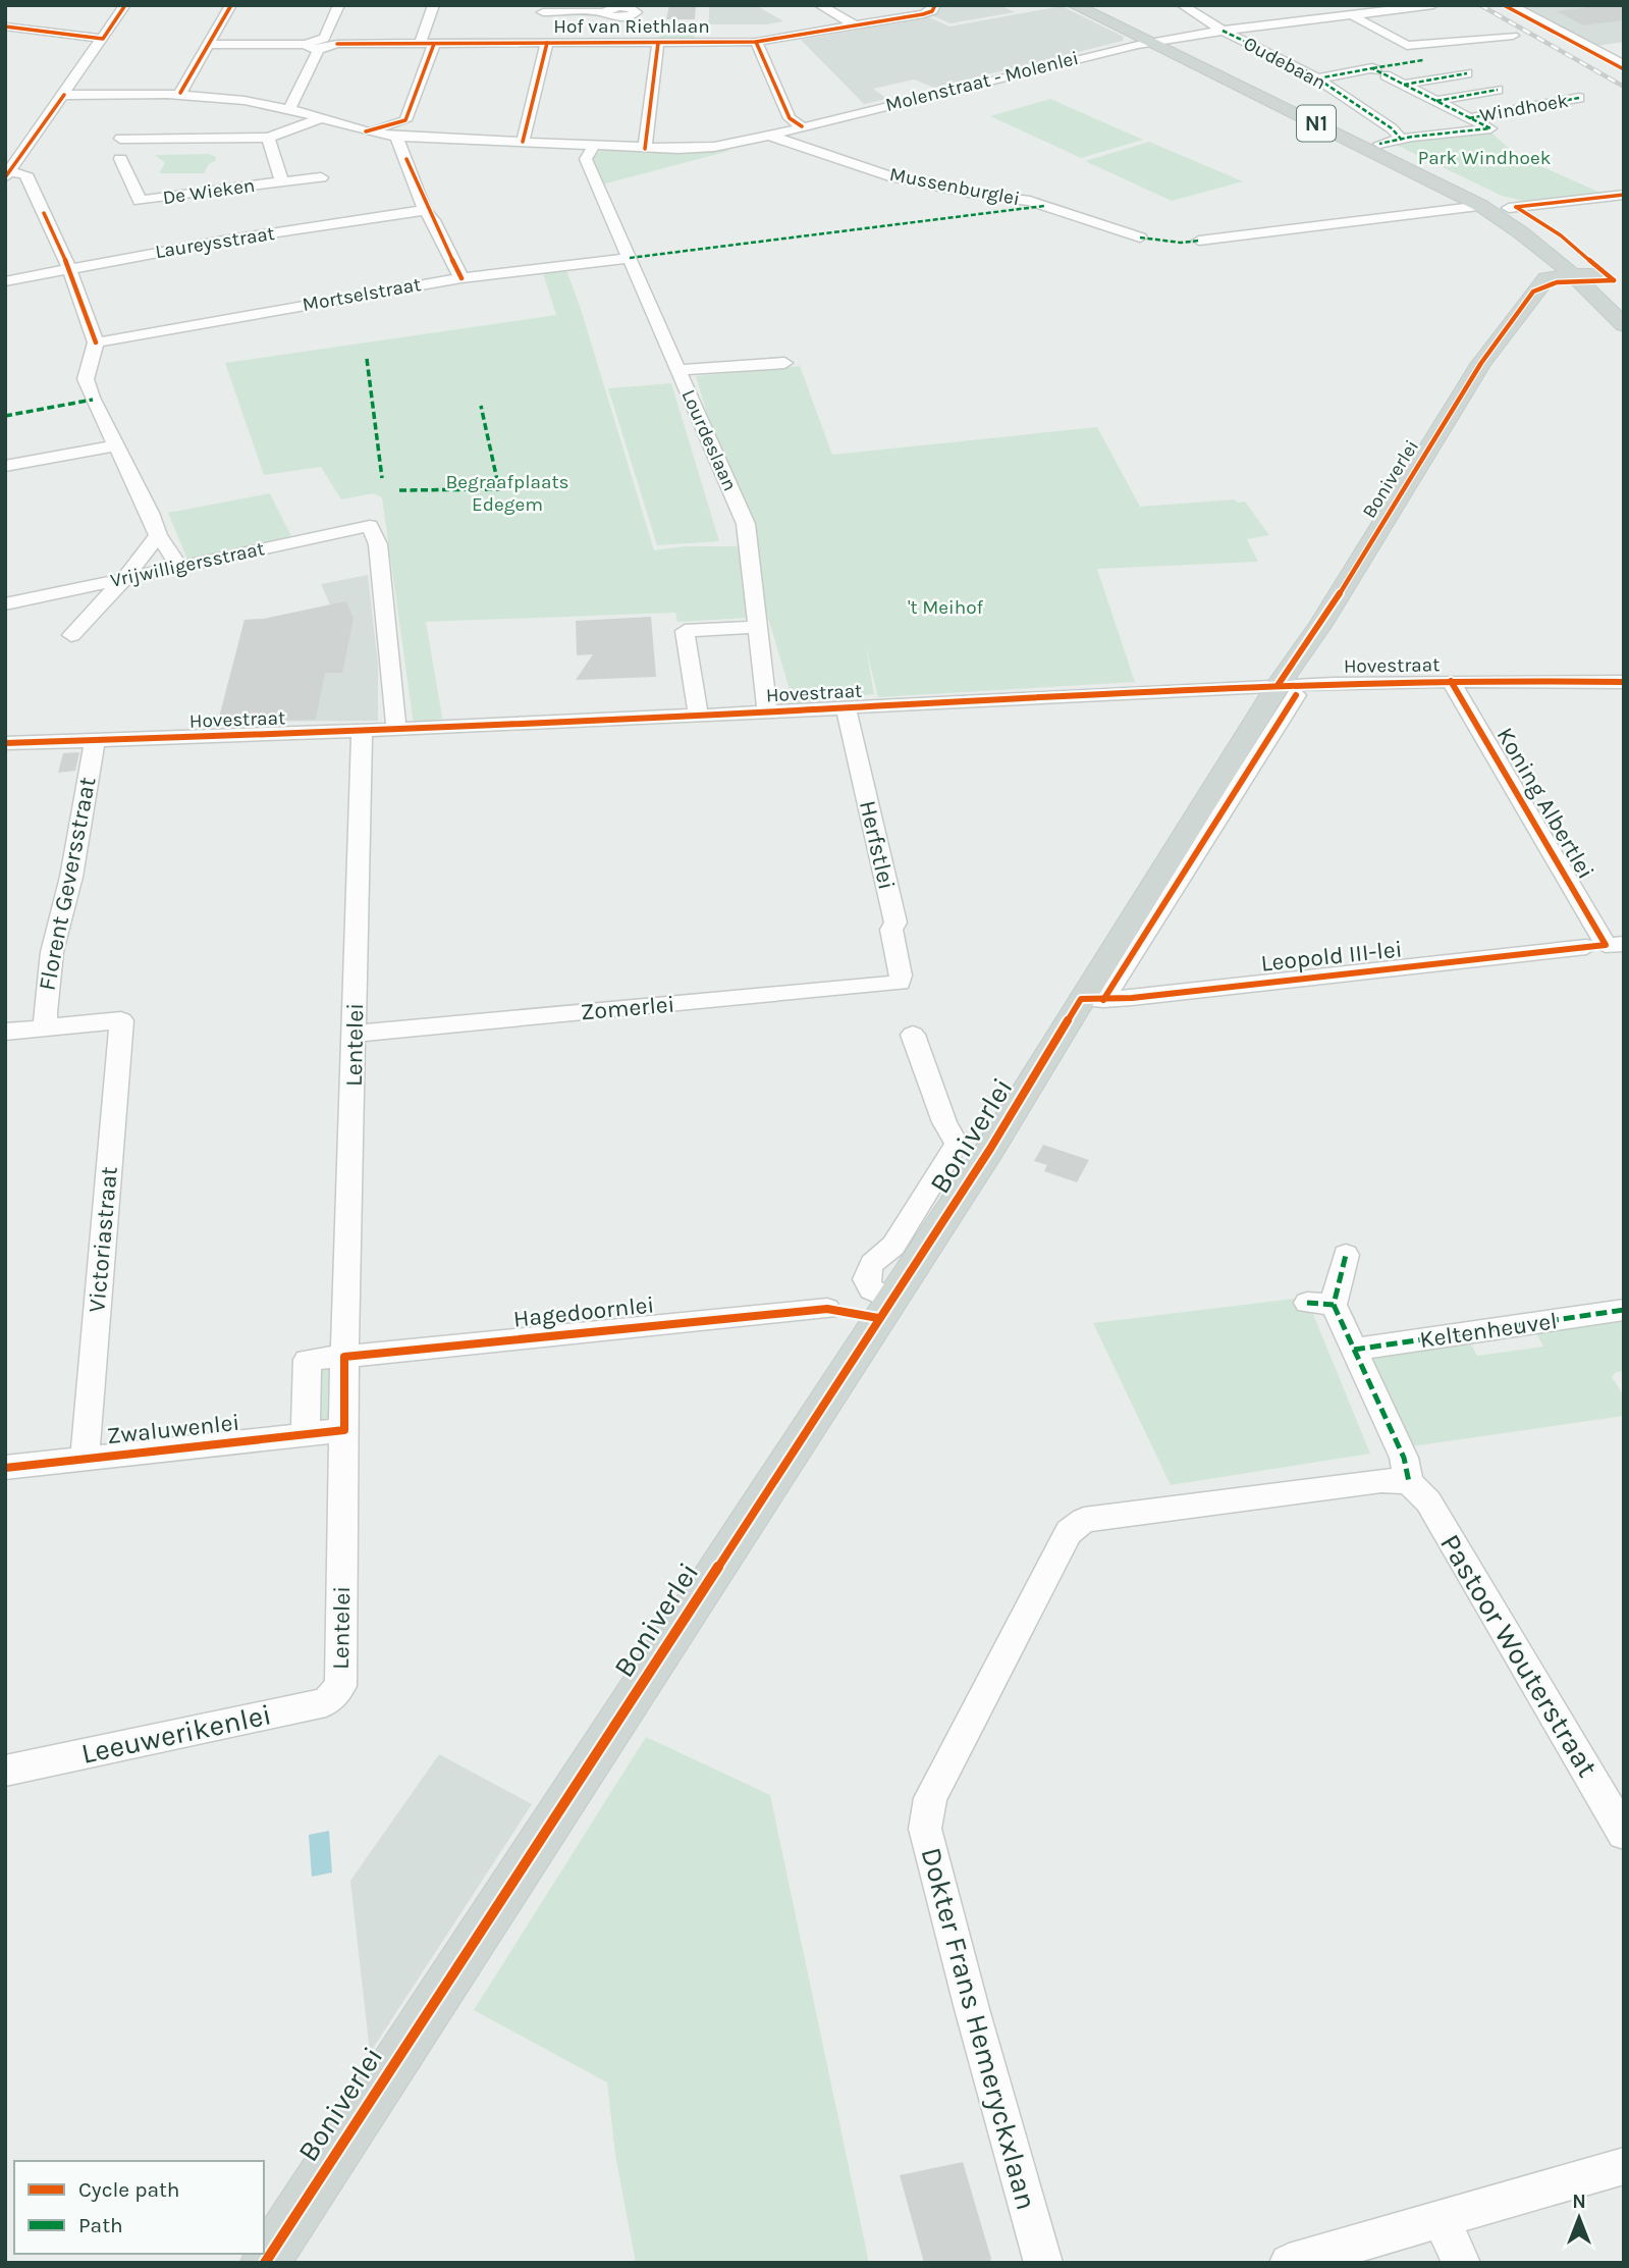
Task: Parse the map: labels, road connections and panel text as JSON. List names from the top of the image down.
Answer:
{
  "streets": {
    "main road": ["N1", "Boniverlei"],
    "street": [
      "Hof van Riethlaan",
      "Oudebaan",
      "Molenstraat - Molenlei",
      "Windhoek",
      "Mussenburglei",
      "De Wieken",
      "Laureysstraat",
      "Mortselstraat",
      "Lourdeslaan",
      "Vrijwilligersstraat",
      "Hovestraat",
      "Koning Albertlei",
      "Herfstlei",
      "Florent Geversstraat",
      "Leopold III-lei",
      "Zomerlei",
      "Lentelei",
      "Victoriastraat",
      "Hagedoornlei",
      "Keltenheuvel",
      "Zwaluwenlei",
      "Pastoor Wouterstraat",
      "Leeuwerikenlei",
      "Dokter Frans Hemeryckxlaan"
    ]
  },
  "crossings": [
    ["Oudebaan", "Molenstraat - Molenlei"],
    ["Oudebaan", "Windhoek"],
    ["Molenstraat - Molenlei", "N1"],
    ["Molenstraat - Molenlei", "Mussenburglei"],
    ["N1", "Boniverlei"],
    ["Mortselstraat", "Lourdeslaan"],
    ["Lourdeslaan", "Hovestraat"],
    ["Boniverlei", "Hovestraat"],
    ["Boniverlei", "Leopold III-lei"],
    ["Vrijwilligersstraat", "Hovestraat"],
    ["Hovestraat", "Koning Albertlei"],
    ["Hovestraat", "Herfstlei"],
    ["Hovestraat", "Florent Geversstraat"],
    ["Hovestraat", "Lentelei"],
    ["Koning Albertlei", "Leopold III-lei"],
    ["Herfstlei", "Zomerlei"],
    ["Florent Geversstraat", "Victoriastraat"],
    ["Zomerlei", "Lentelei"],
    ["Lentelei", "Hagedoornlei"],
    ["Lentelei", "Zwaluwenlei"],
    ["Lentelei", "Leeuwerikenlei"],
    ["Victoriastraat", "Zwaluwenlei"],
    ["Pastoor Wouterstraat", "Dokter Frans Hemeryckxlaan"]
  ],
  "parks": ["Park Windhoek", "Begraafplaats Edegem", "'t Meihof"],
  "legend": ["Cycle path", "Path"],
  "north": "top"
}
